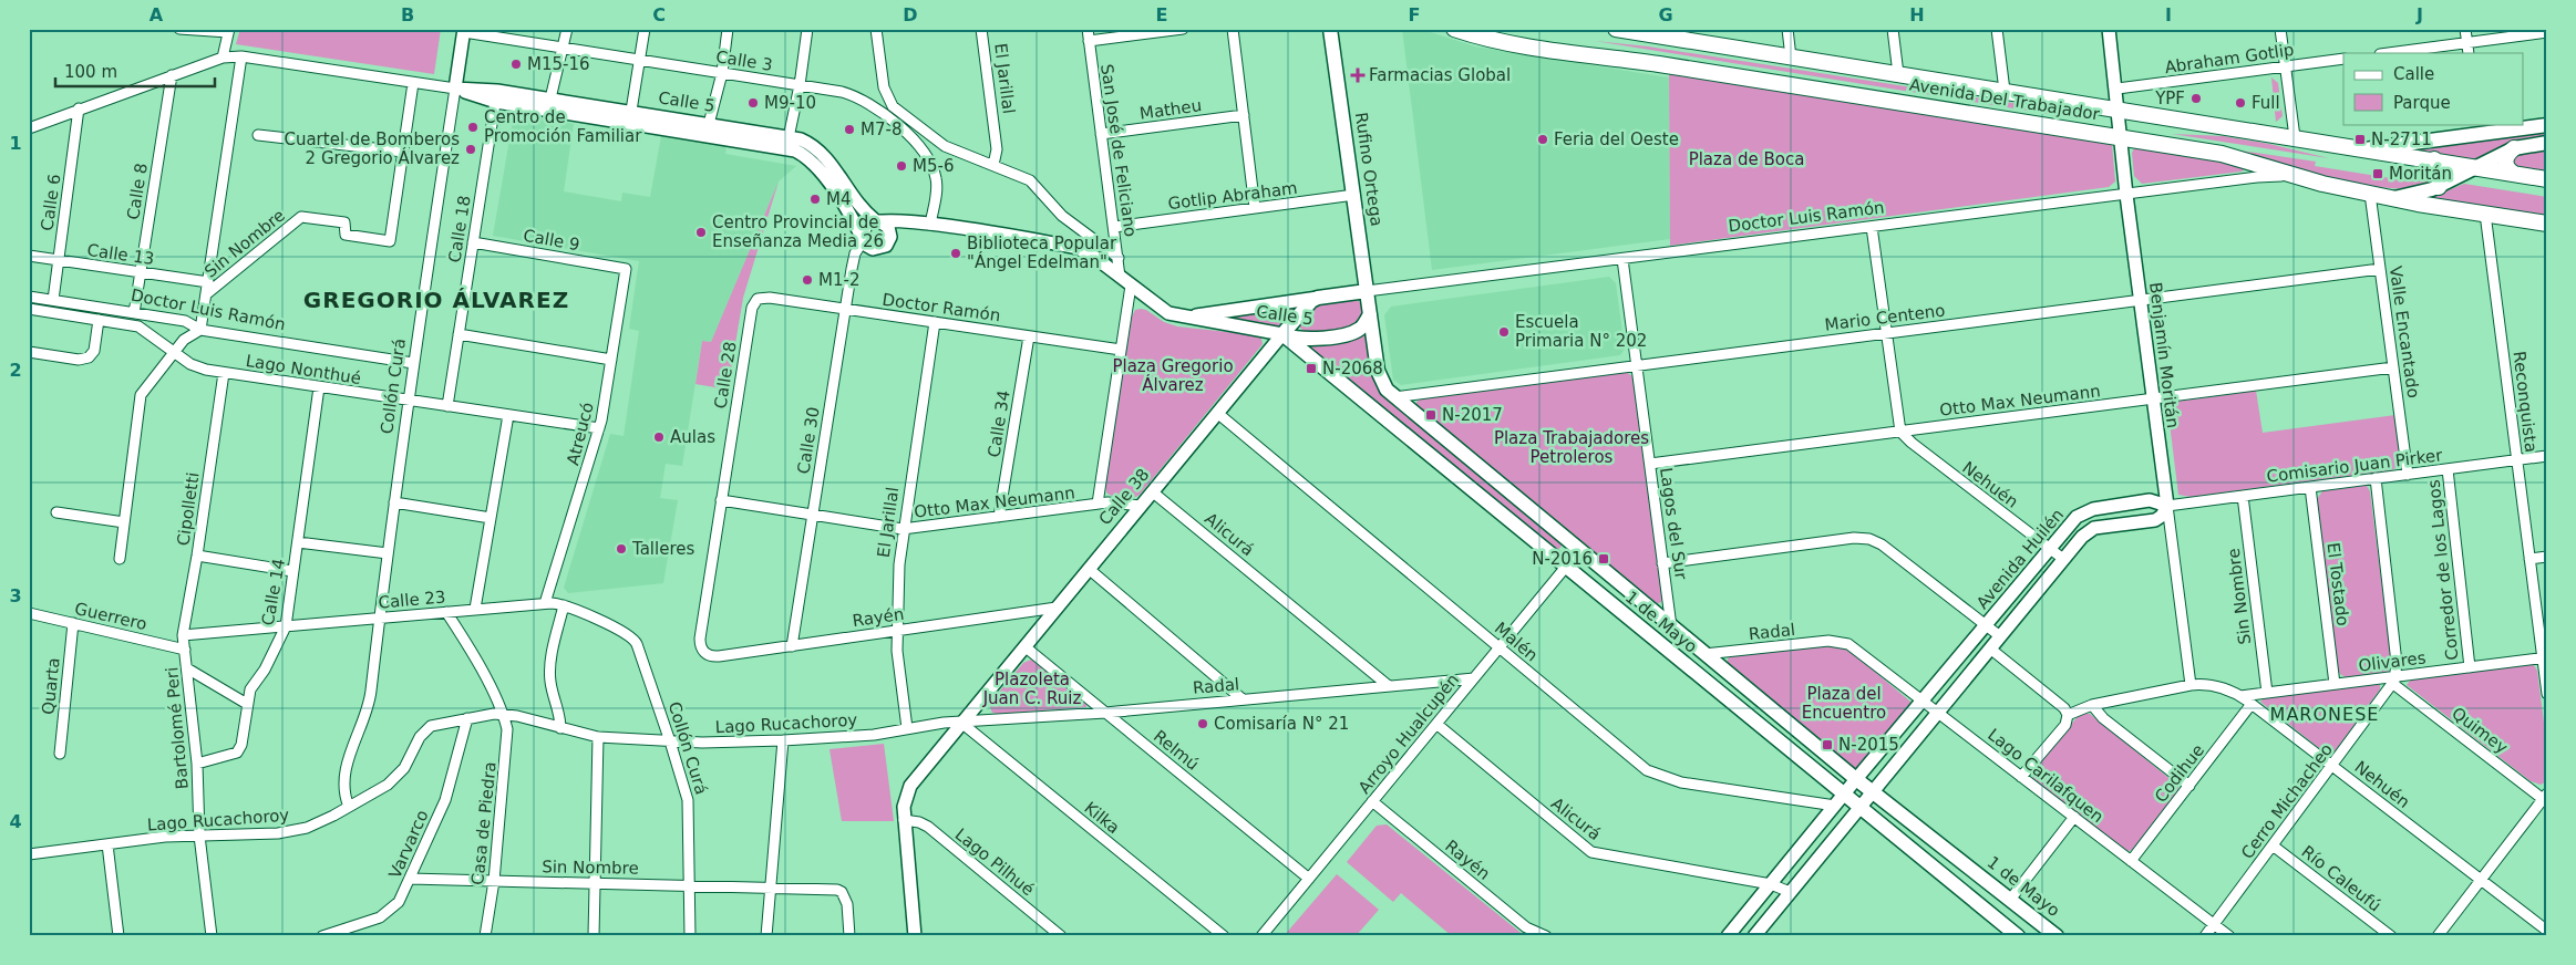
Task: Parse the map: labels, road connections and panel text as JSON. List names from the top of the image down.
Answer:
{
  "streets": {
    "main road": [
      "Avenida Del Trabajador",
      "Calle 5",
      "Rufino Ortega",
      "Doctor Luis Ramón",
      "Calle 38",
      "1 de Mayo"
    ],
    "street": [
      "Abraham Gotlip",
      "Calle 3",
      "El Jarillal",
      "Matheu",
      "San José de Feliciano",
      "Calle 8",
      "Gotlip Abraham",
      "Calle 6",
      "Calle 18",
      "Calle 9",
      "Sin Nombre",
      "Calle 13",
      "Doctor Ramón",
      "Mario Centeno",
      "Valle Encantado",
      "Benjamín Moritán",
      "Lago Nonthué",
      "Calle 28",
      "Collón Curá",
      "Otto Max Neumann",
      "Reconquista",
      "Calle 34",
      "Atreucó",
      "Calle 30",
      "Comisario Juan Pirker",
      "Nehuén",
      "Cipolletti",
      "Lagos del Sur",
      "Alicurá",
      "Avenida Huilén",
      "Corredor de los Lagos",
      "El Tostado",
      "Calle 14",
      "Calle 23",
      "Guerrero",
      "Rayén",
      "Radal",
      "Malén",
      "Olivares",
      "Quarta",
      "Lago Rucachoroy",
      "Bartolomé Peri",
      "Quimey",
      "Arroyo Hualcupén",
      "Relmú",
      "Codihue",
      "Lago Carilafquen",
      "Cerro Michacheo",
      "Kilka",
      "Casa de Piedra",
      "Varvarco",
      "Lago Pilhué",
      "Río Caleufú"
    ]
  },
  "crossings": [
    ["Abraham Gotlip", "Benjamín Moritán"],
    ["Calle 3", "Calle 5"],
    ["Calle 3", "Collón Curá"],
    ["El Jarillal", "Doctor Ramón"],
    ["El Jarillal", "Otto Max Neumann"],
    ["El Jarillal", "Rayén"],
    ["El Jarillal", "Lago Rucachoroy"],
    ["Avenida Del Trabajador", "Doctor Luis Ramón"],
    ["Avenida Del Trabajador", "Valle Encantado"],
    ["Avenida Del Trabajador", "Benjamín Moritán"],
    ["Avenida Del Trabajador", "Reconquista"],
    ["Calle 5", "San José de Feliciano"],
    ["Calle 5", "Rufino Ortega"],
    ["Calle 5", "Calle 8"],
    ["Calle 5", "Doctor Luis Ramón"],
    ["Calle 5", "Calle 18"],
    ["Calle 5", "Collón Curá"],
    ["Calle 5", "Calle 30"],
    ["Calle 5", "Calle 38"],
    ["Calle 5", "1 de Mayo"],
    ["Matheu", "San José de Feliciano"],
    ["San José de Feliciano", "Gotlip Abraham"],
    ["Rufino Ortega", "Gotlip Abraham"],
    ["Rufino Ortega", "Doctor Luis Ramón"],
    ["Rufino Ortega", "1 de Mayo"],
    ["Calle 8", "Doctor Luis Ramón"],
    ["Calle 8", "Calle 13"],
    ["Calle 6", "Doctor Luis Ramón"],
    ["Calle 6", "Calle 13"],
    ["Doctor Luis Ramón", "Benjamín Moritán"],
    ["Doctor Luis Ramón", "Lago Nonthué"],
    ["Doctor Luis Ramón", "Collón Curá"],
    ["Doctor Luis Ramón", "Calle 38"],
    ["Doctor Luis Ramón", "Lagos del Sur"],
    ["Calle 18", "Calle 9"],
    ["Calle 18", "Lago Nonthué"],
    ["Calle 9", "Atreucó"],
    ["Sin Nombre", "Collón Curá"],
    ["Sin Nombre", "Comisario Juan Pirker"],
    ["Sin Nombre", "Olivares"],
    ["Sin Nombre", "Casa de Piedra"],
    ["Sin Nombre", "Varvarco"],
    ["Doctor Ramón", "Calle 28"],
    ["Doctor Ramón", "Calle 34"],
    ["Doctor Ramón", "Calle 30"],
    ["Mario Centeno", "Valle Encantado"],
    ["Mario Centeno", "Benjamín Moritán"],
    ["Mario Centeno", "Lagos del Sur"],
    ["Mario Centeno", "1 de Mayo"],
    ["Valle Encantado", "Otto Max Neumann"],
    ["Valle Encantado", "Comisario Juan Pirker"],
    ["Benjamín Moritán", "Otto Max Neumann"],
    ["Benjamín Moritán", "Comisario Juan Pirker"],
    ["Benjamín Moritán", "Nehuén"],
    ["Benjamín Moritán", "Avenida Huilén"],
    ["Lago Nonthué", "Collón Curá"],
    ["Lago Nonthué", "Atreucó"],
    ["Lago Nonthué", "Cipolletti"],
    ["Lago Nonthué", "Calle 14"],
    ["Calle 28", "Otto Max Neumann"],
    ["Calle 28", "Rayén"],
    ["Collón Curá", "Calle 23"],
    ["Collón Curá", "Lago Rucachoroy"],
    ["Otto Max Neumann", "Calle 34"],
    ["Otto Max Neumann", "Calle 30"],
    ["Otto Max Neumann", "Nehuén"],
    ["Otto Max Neumann", "Calle 38"],
    ["Otto Max Neumann", "Lagos del Sur"],
    ["Reconquista", "Comisario Juan Pirker"],
    ["Reconquista", "Olivares"],
    ["Atreucó", "Calle 23"],
    ["Calle 30", "Rayén"],
    ["Comisario Juan Pirker", "Avenida Huilén"],
    ["Comisario Juan Pirker", "Corredor de los Lagos"],
    ["Comisario Juan Pirker", "El Tostado"],
    ["Nehuén", "Avenida Huilén"],
    ["Nehuén", "Olivares"],
    ["Nehuén", "Codihue"],
    ["Nehuén", "Cerro Michacheo"],
    ["Calle 38", "Alicurá"],
    ["Calle 38", "Rayén"],
    ["Calle 38", "1 de Mayo"],
    ["Calle 38", "Radal"],
    ["Calle 38", "Malén"],
    ["Calle 38", "Lago Rucachoroy"],
    ["Calle 38", "Relmú"],
    ["Calle 38", "Kilka"],
    ["Cipolletti", "Calle 23"],
    ["Cipolletti", "Guerrero"],
    ["Cipolletti", "Bartolomé Peri"],
    ["Lagos del Sur", "1 de Mayo"],
    ["Alicurá", "Avenida Huilén"],
    ["Alicurá", "Radal"],
    ["Alicurá", "Arroyo Hualcupén"],
    ["Avenida Huilén", "1 de Mayo"],
    ["Avenida Huilén", "Malén"],
    ["Avenida Huilén", "Lago Carilafquen"],
    ["Corredor de los Lagos", "Olivares"],
    ["El Tostado", "Olivares"],
    ["Calle 14", "Calle 23"],
    ["Calle 14", "Bartolomé Peri"],
    ["Calle 23", "Casa de Piedra"],
    ["Guerrero", "Quarta"],
    ["Guerrero", "Bartolomé Peri"],
    ["Rayén", "Arroyo Hualcupén"],
    ["1 de Mayo", "Radal"],
    ["1 de Mayo", "Arroyo Hualcupén"],
    ["Radal", "Lago Rucachoroy"],
    ["Radal", "Arroyo Hualcupén"],
    ["Radal", "Relmú"],
    ["Radal", "Lago Carilafquen"],
    ["Radal", "Kilka"],
    ["Malén", "Arroyo Hualcupén"],
    ["Olivares", "Quimey"],
    ["Olivares", "Cerro Michacheo"],
    ["Lago Rucachoroy", "Bartolomé Peri"],
    ["Lago Rucachoroy", "Kilka"],
    ["Lago Rucachoroy", "Casa de Piedra"],
    ["Lago Rucachoroy", "Varvarco"],
    ["Quimey", "Cerro Michacheo"],
    ["Arroyo Hualcupén", "Relmú"],
    ["Codihue", "Lago Carilafquen"],
    ["Lago Carilafquen", "Cerro Michacheo"],
    ["Cerro Michacheo", "Río Caleufú"]
  ],
  "districts": ["GREGORIO ÁLVAREZ", "MARONESE"],
  "parks": [
    "Plaza de Boca",
    "Plaza Gregorio Álvarez",
    "Plaza Trabajadores Petroleros",
    "Plazoleta Juan C. Ruiz",
    "Plaza del Encuentro"
  ],
  "places": {
    "other": [
      "M15-16",
      "YPF",
      "M9-10",
      "Full",
      "Centro de Promoción Familiar",
      "M7-8",
      "Feria del Oeste",
      "Cuartel de Bomberos 2 Gregorio Álvarez",
      "M5-6",
      "M4",
      "Centro Provincial de Enseñanza Media 26",
      "Biblioteca Popular \"Ángel Edelman\"",
      "M1-2",
      "Escuela Primaria N° 202",
      "Aulas",
      "Talleres",
      "Comisaría N° 21"
    ],
    "health": ["Farmacias Global"],
    "transit": [
      "N-2711",
      "Moritán",
      "N-2068",
      "N-2017",
      "N-2016",
      "N-2015"
    ]
  },
  "legend": ["Calle", "Parque"],
  "scale_bar": "100 m",
  "grid": {
    "columns": [
      "A",
      "B",
      "C",
      "D",
      "E",
      "F",
      "G",
      "H",
      "I",
      "J"
    ],
    "rows": [
      "1",
      "2",
      "3",
      "4"
    ]
  }
}
